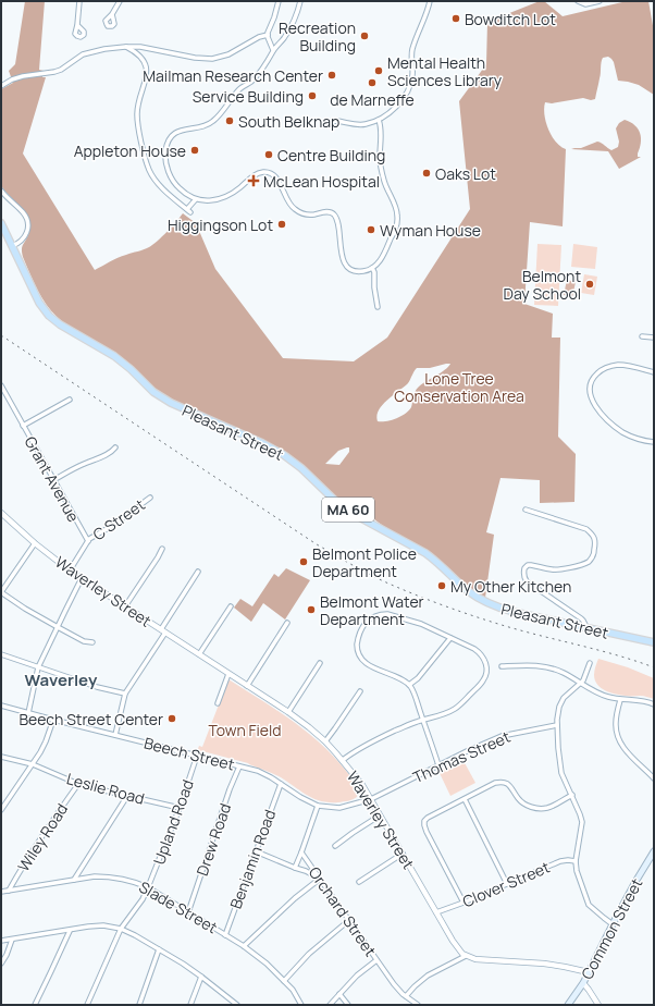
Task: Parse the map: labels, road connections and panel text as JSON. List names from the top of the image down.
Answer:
{
  "streets": {
    "main road": ["Pleasant Street", "MA 60", "Common Street"],
    "street": [
      "Grant Avenue",
      "C Street",
      "Waverley Street",
      "Beech Street",
      "Thomas Street",
      "Leslie Road",
      "Upland Road",
      "Wiley Road",
      "Drew Road",
      "Benjamin Road",
      "Clover Street",
      "Slade Street",
      "Orchard Street"
    ]
  },
  "crossings": [
    ["Grant Avenue", "C Street"],
    ["Waverley Street", "Beech Street"],
    ["Waverley Street", "Thomas Street"],
    ["Waverley Street", "Clover Street"],
    ["Beech Street", "Thomas Street"],
    ["Beech Street", "Upland Road"],
    ["Beech Street", "Drew Road"],
    ["Beech Street", "Benjamin Road"],
    ["Beech Street", "Orchard Street"],
    ["Leslie Road", "Upland Road"],
    ["Leslie Road", "Wiley Road"],
    ["Upland Road", "Slade Street"],
    ["Wiley Road", "Slade Street"],
    ["Drew Road", "Slade Street"],
    ["Benjamin Road", "Slade Street"]
  ],
  "districts": ["Waverley"],
  "parks": ["Lone Tree Conservation Area", "Town Field"],
  "places": {
    "other": [
      "Bowditch Lot",
      "Recreation Building",
      "Mental Health Sciences Library",
      "Mailman Research Center",
      "de Marneffe",
      "Service Building",
      "South Belknap",
      "Appleton House",
      "Centre Building",
      "Oaks Lot",
      "Higgingson Lot",
      "Wyman House",
      "Belmont Day School",
      "Belmont Police Department",
      "My Other Kitchen",
      "Belmont Water Department",
      "Beech Street Center"
    ],
    "health": ["McLean Hospital"]
  }
}
